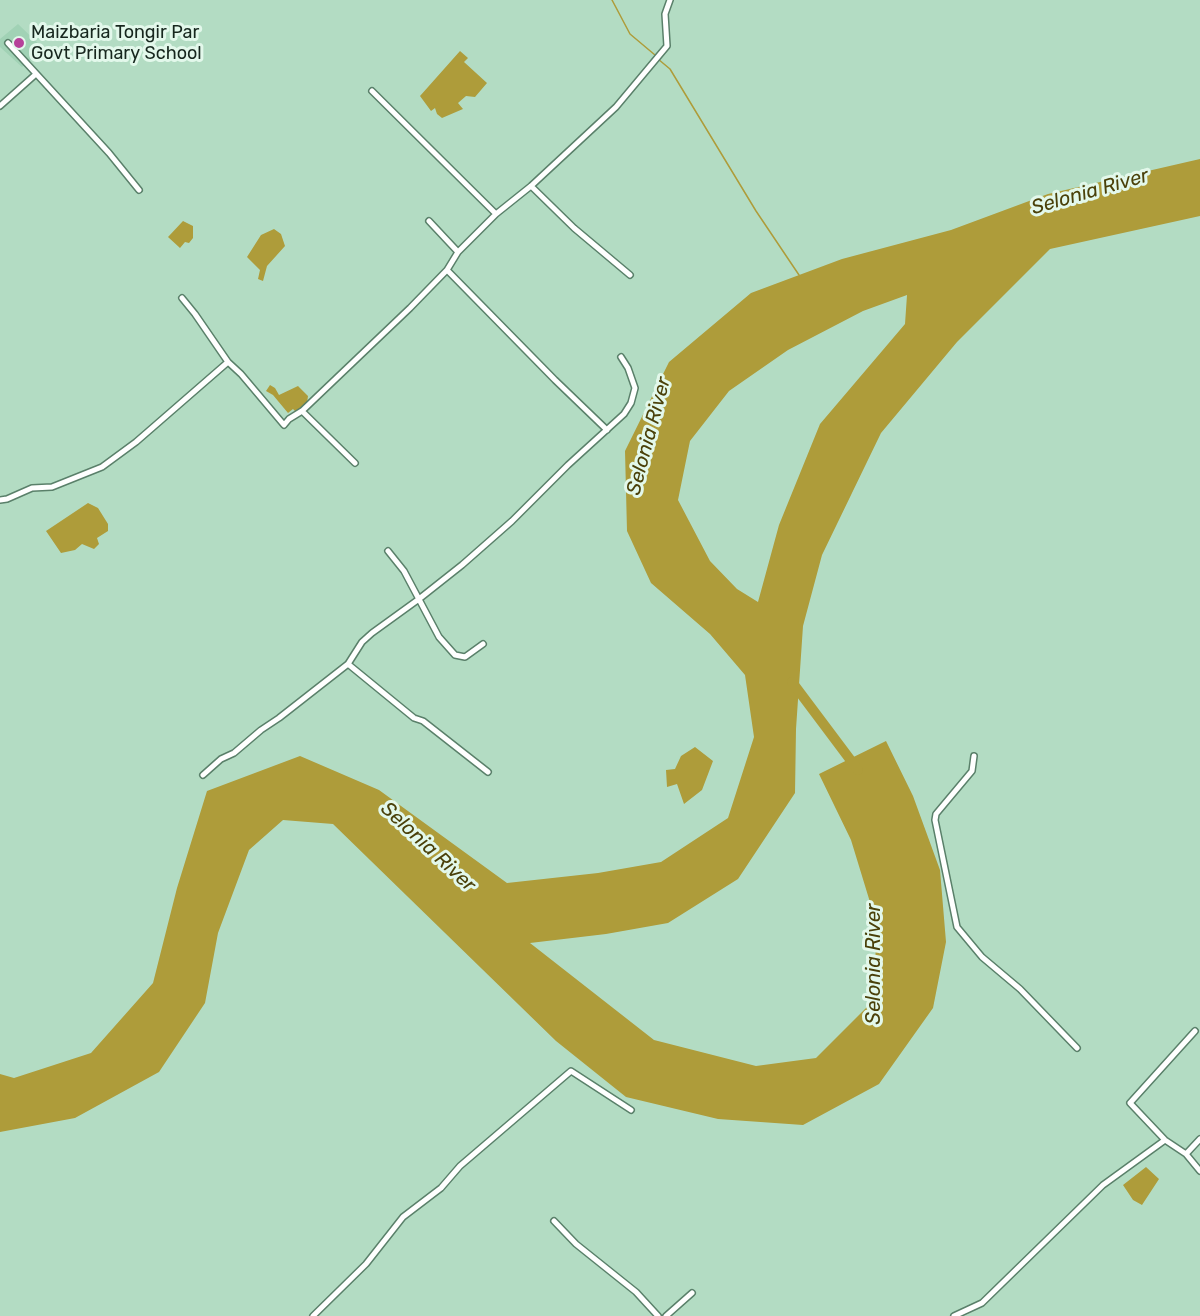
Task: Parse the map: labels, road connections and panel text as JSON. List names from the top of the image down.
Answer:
{
  "water": ["Selonia River"],
  "places": ["Maizbaria Tongir Par Govt Primary School"]
}
